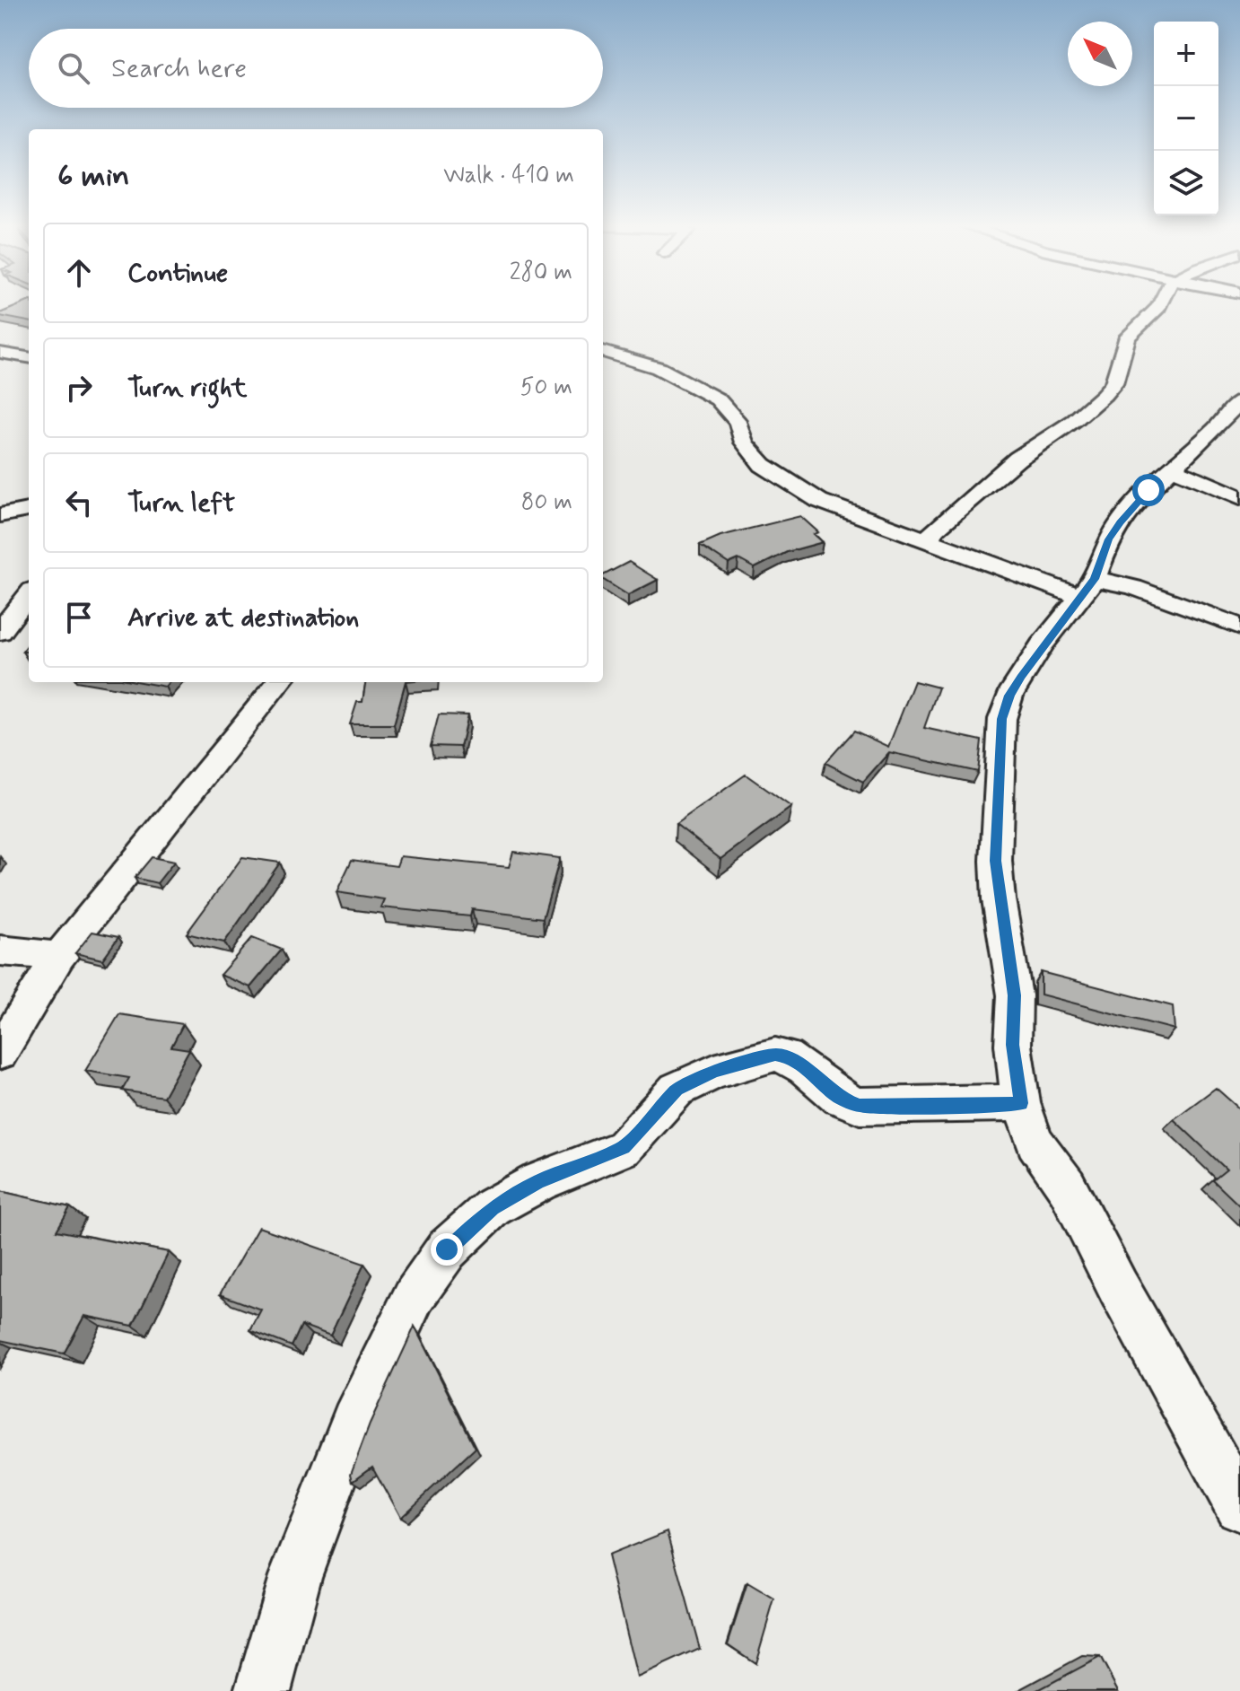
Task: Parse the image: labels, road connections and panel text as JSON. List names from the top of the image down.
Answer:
{
  "north": "top left",
  "page": {
    "map_buttons": ["+", "−"],
    "search": "Search here",
    "heading": ["6 min", "Walk · 410 m"],
    "list": [
      ["Continue", "280 m"],
      ["Turn right", "50 m"],
      ["Turn left", "80 m"],
      "Arrive at destination"
    ]
  }
}
